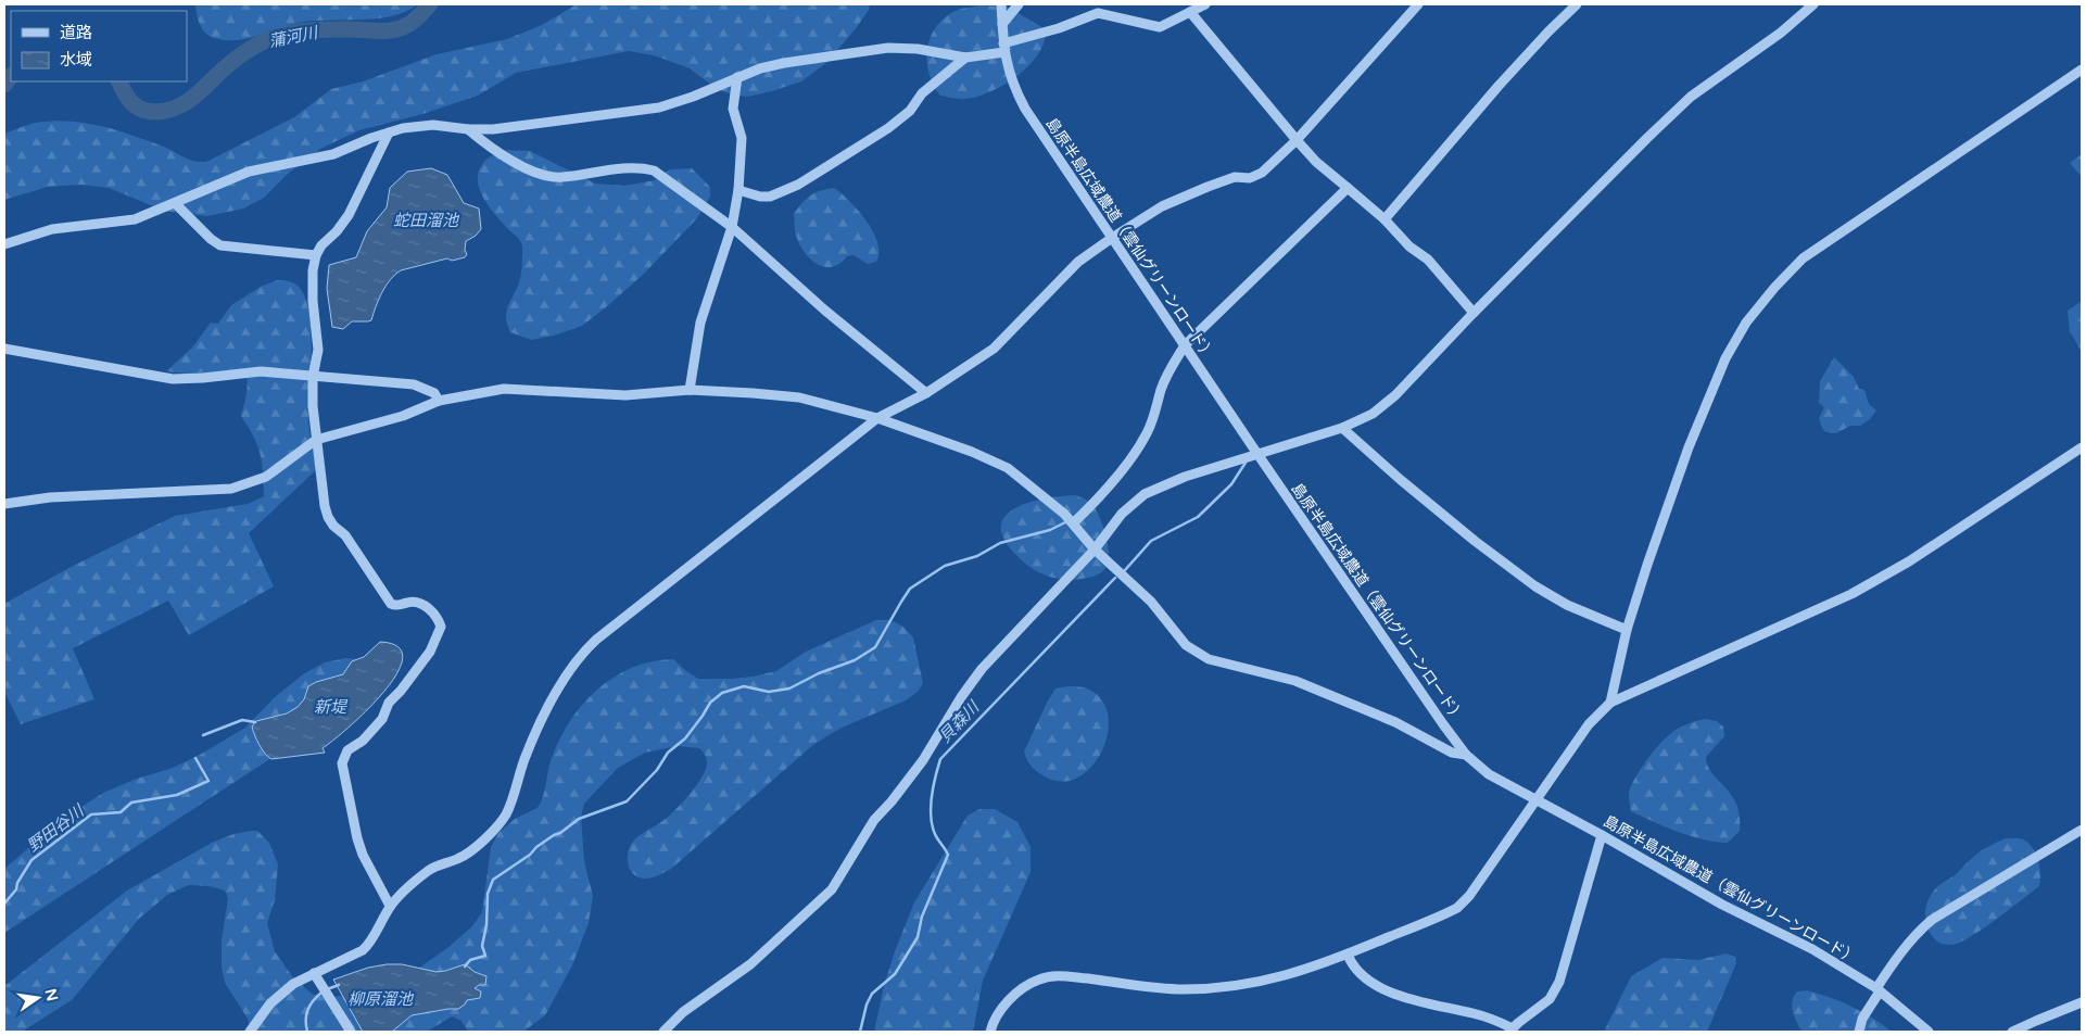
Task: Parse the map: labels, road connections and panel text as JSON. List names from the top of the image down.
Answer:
{
  "streets": {
    "street": ["島原半島広域農道（雲仙グリーンロード）"]
  },
  "water": [
    "蒲河川",
    "蛇田溜池",
    "新堤",
    "貝森川",
    "野田谷川",
    "柳原溜池"
  ],
  "legend": ["道路", "水域"],
  "north": "right"
}
